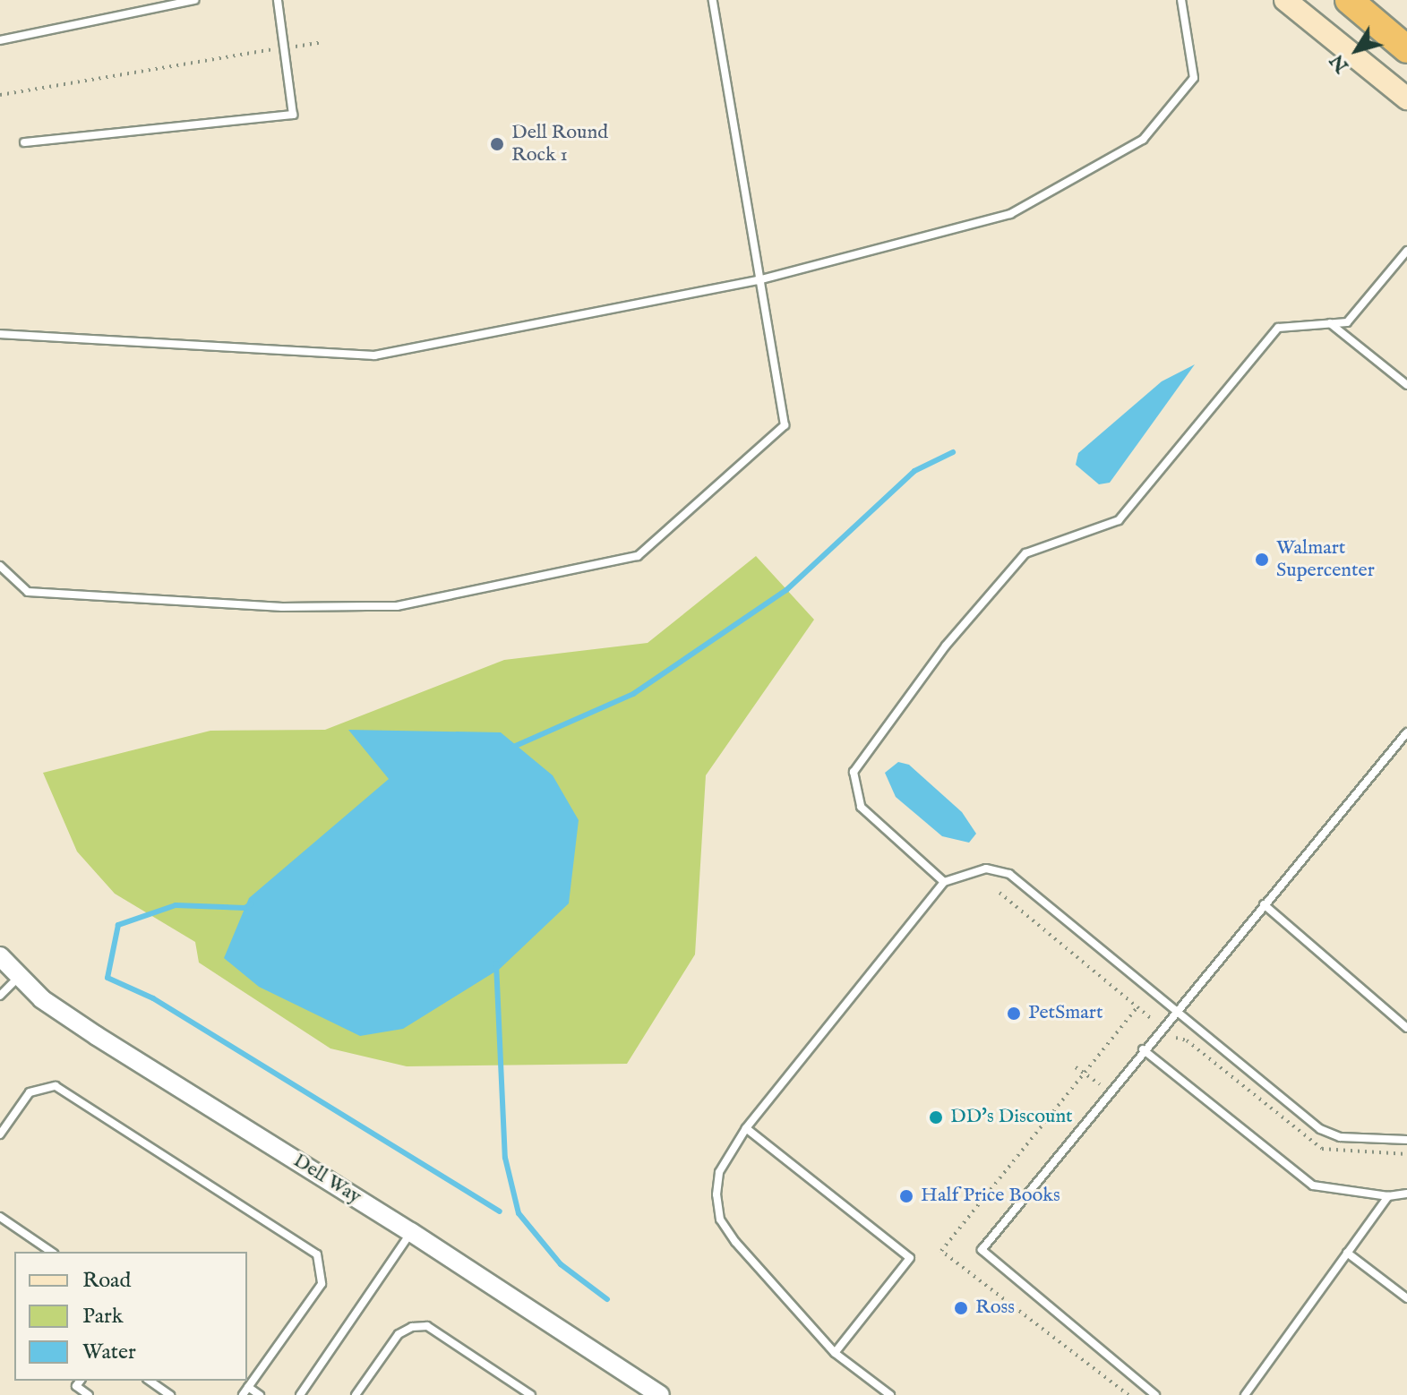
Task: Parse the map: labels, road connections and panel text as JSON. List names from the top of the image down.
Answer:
{
  "streets": {
    "street": ["Dell Way"]
  },
  "places": [
    "Dell Round Rock 1",
    "Walmart Supercenter",
    "PetSmart",
    "DD's Discount",
    "Half Price Books",
    "Ross"
  ],
  "legend": ["Road", "Park", "Water"],
  "north": "bottom left"
}
